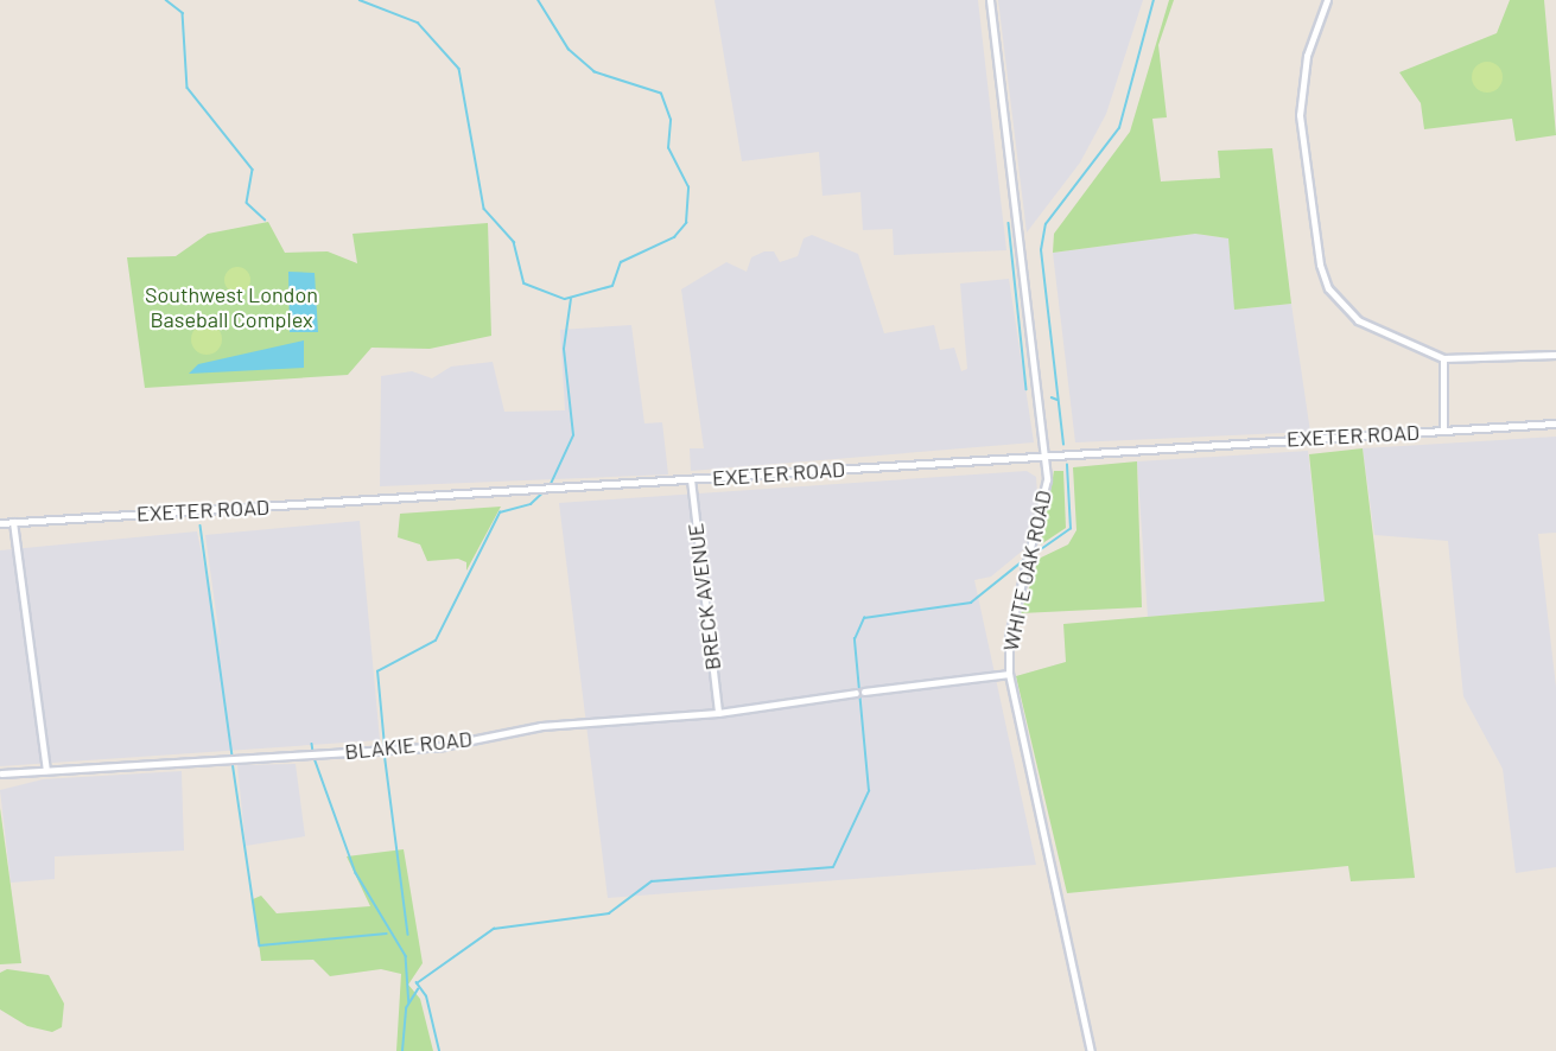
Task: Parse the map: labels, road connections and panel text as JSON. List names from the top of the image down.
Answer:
{
  "streets": {
    "street": [
      "EXETER ROAD",
      "WHITE OAK ROAD",
      "BRECK AVENUE",
      "BLAKIE ROAD"
    ]
  },
  "crossings": [
    ["EXETER ROAD", "WHITE OAK ROAD"],
    ["EXETER ROAD", "BRECK AVENUE"],
    ["BRECK AVENUE", "BLAKIE ROAD"]
  ],
  "parks": ["Southwest London Baseball Complex"]
}
